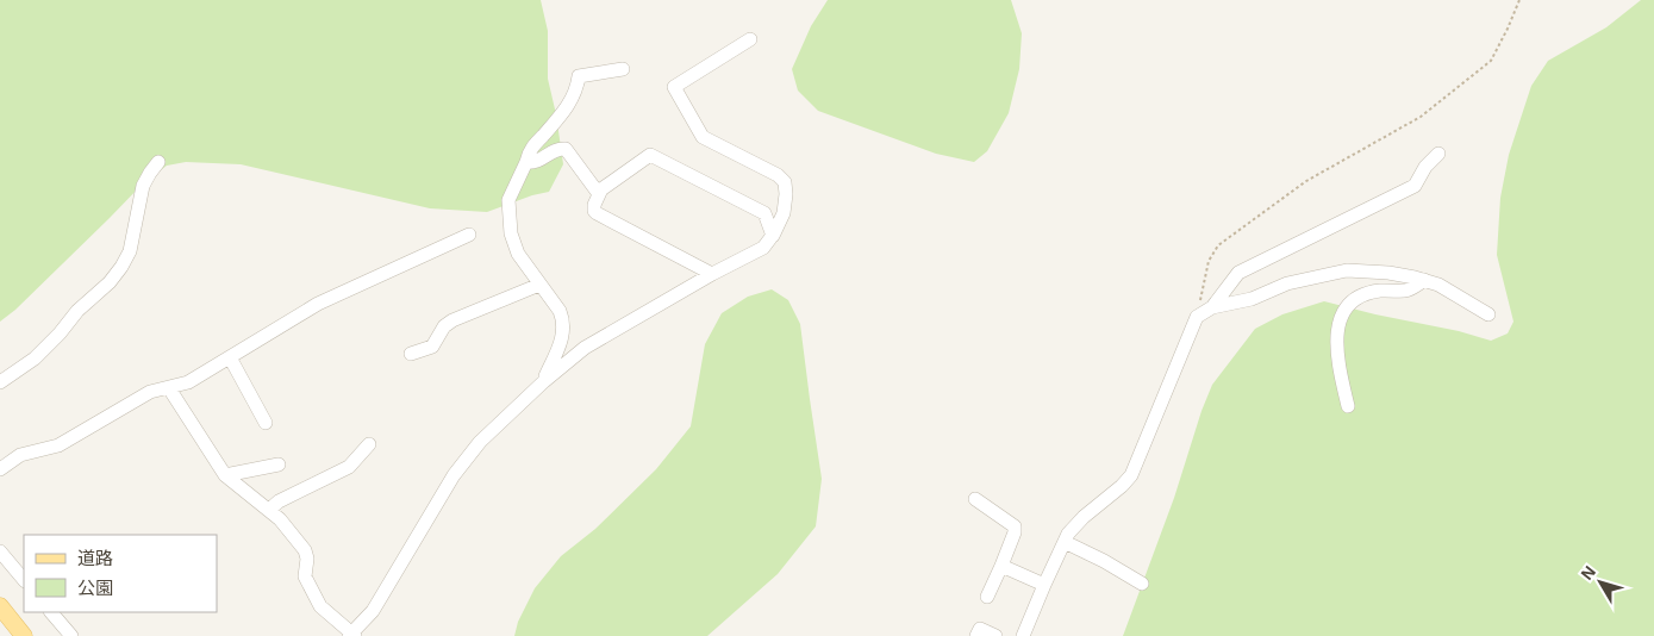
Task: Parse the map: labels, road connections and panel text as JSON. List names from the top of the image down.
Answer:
{
  "legend": ["道路", "公園"],
  "north": "top left"
}
